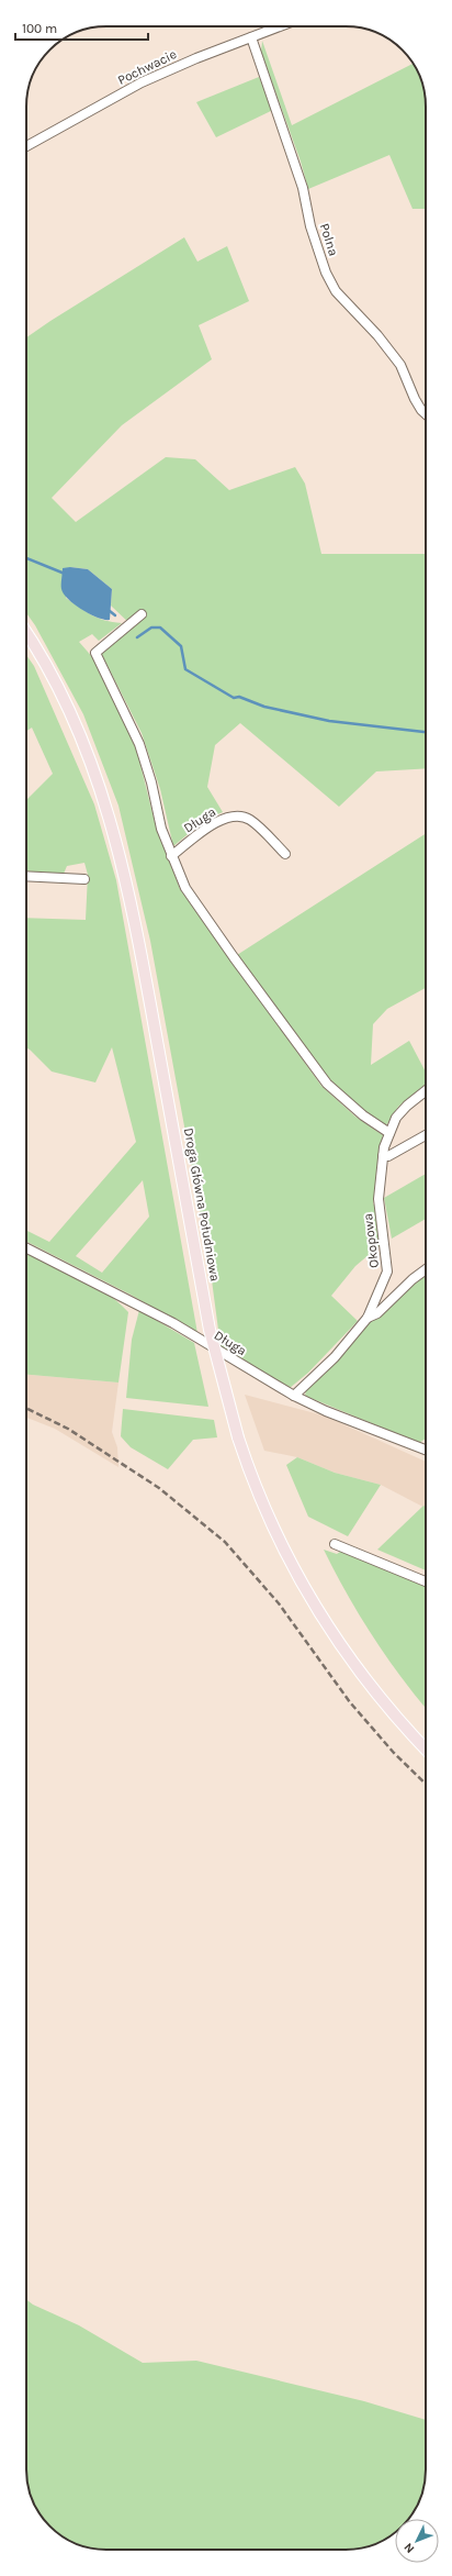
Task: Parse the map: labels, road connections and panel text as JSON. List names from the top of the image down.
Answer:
{
  "streets": {
    "main road": ["Droga Główna Południowa"],
    "street": [
      "Pochwacie",
      "Polna",
      "Długa",
      "Okopowa"
    ]
  },
  "crossings": [
    ["Pochwacie", "Polna"],
    ["Długa", "Okopowa"]
  ],
  "scale_bar": "100 m",
  "north": "bottom left"
}
